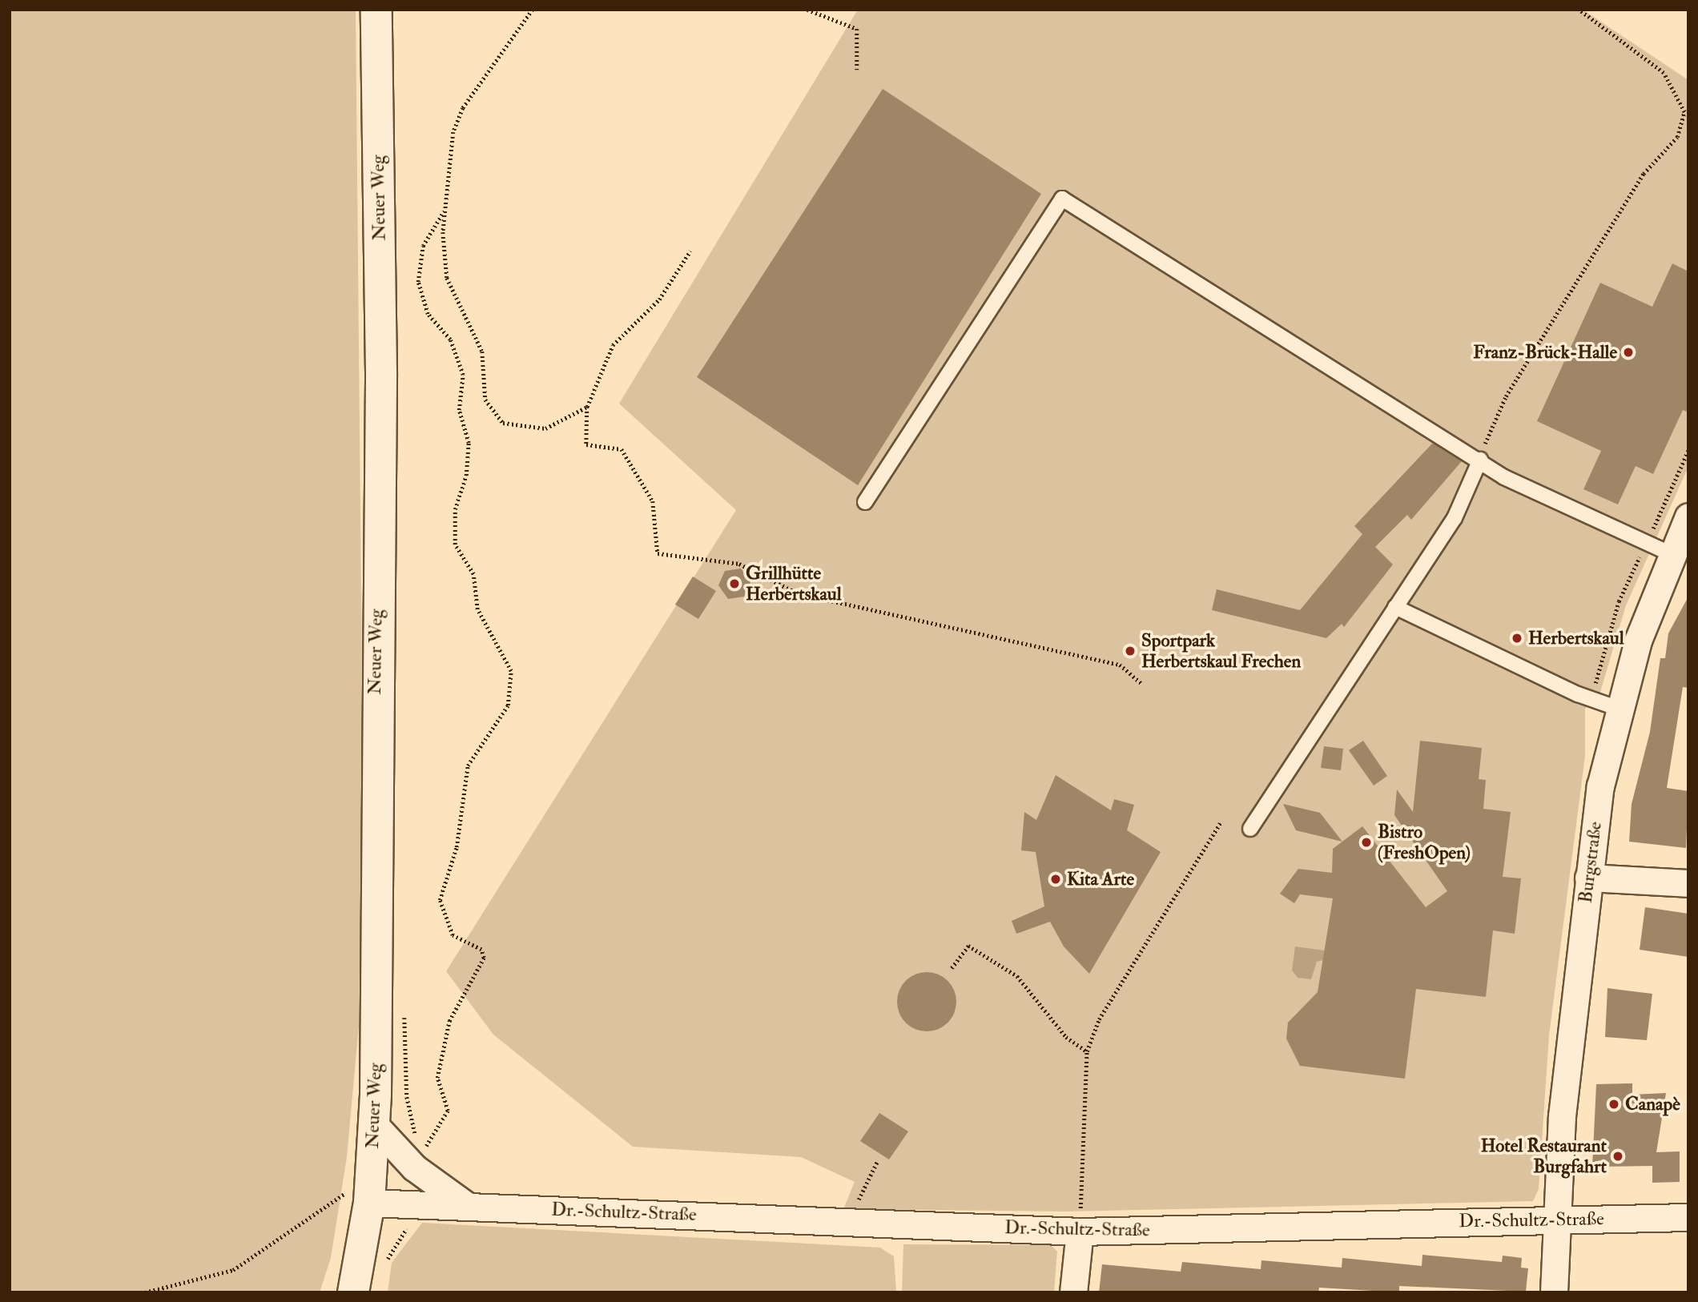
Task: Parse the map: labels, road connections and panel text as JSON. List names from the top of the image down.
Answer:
{
  "streets": {
    "main road": ["Neuer Weg"],
    "street": ["Burgstraße", "Dr.-Schultz-Straße"]
  },
  "crossings": [
    ["Neuer Weg", "Dr.-Schultz-Straße"],
    ["Burgstraße", "Dr.-Schultz-Straße"]
  ],
  "places": [
    "Franz-Brück-Halle",
    "Grillhütte Herbertskaul",
    "Herbertskaul",
    "Sportpark Herbertskaul Frechen",
    "Bistro (FreshOpen)",
    "Kita Arte",
    "Canapè",
    "Hotel Restaurant Burgfahrt"
  ]
}
